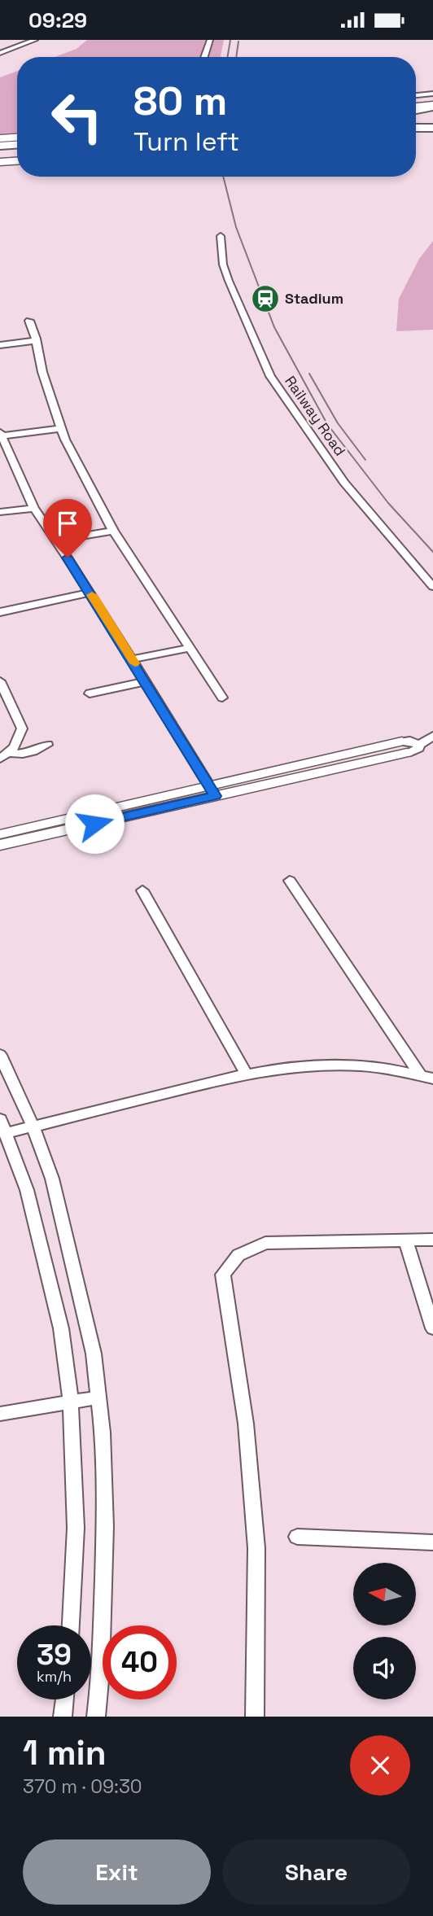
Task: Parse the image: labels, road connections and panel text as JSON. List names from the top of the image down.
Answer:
{
  "streets": {
    "street": ["Railway Road"]
  },
  "places": {
    "station": ["Stadium"]
  },
  "north": "left",
  "page": {
    "status": "09:29",
    "turn": ["80 m", "Turn left"],
    "speed": "39 km/h",
    "limit": "40",
    "heading": ["1 min", "370 m · 09:30"],
    "buttons": ["Exit", "Share"]
  }
}
